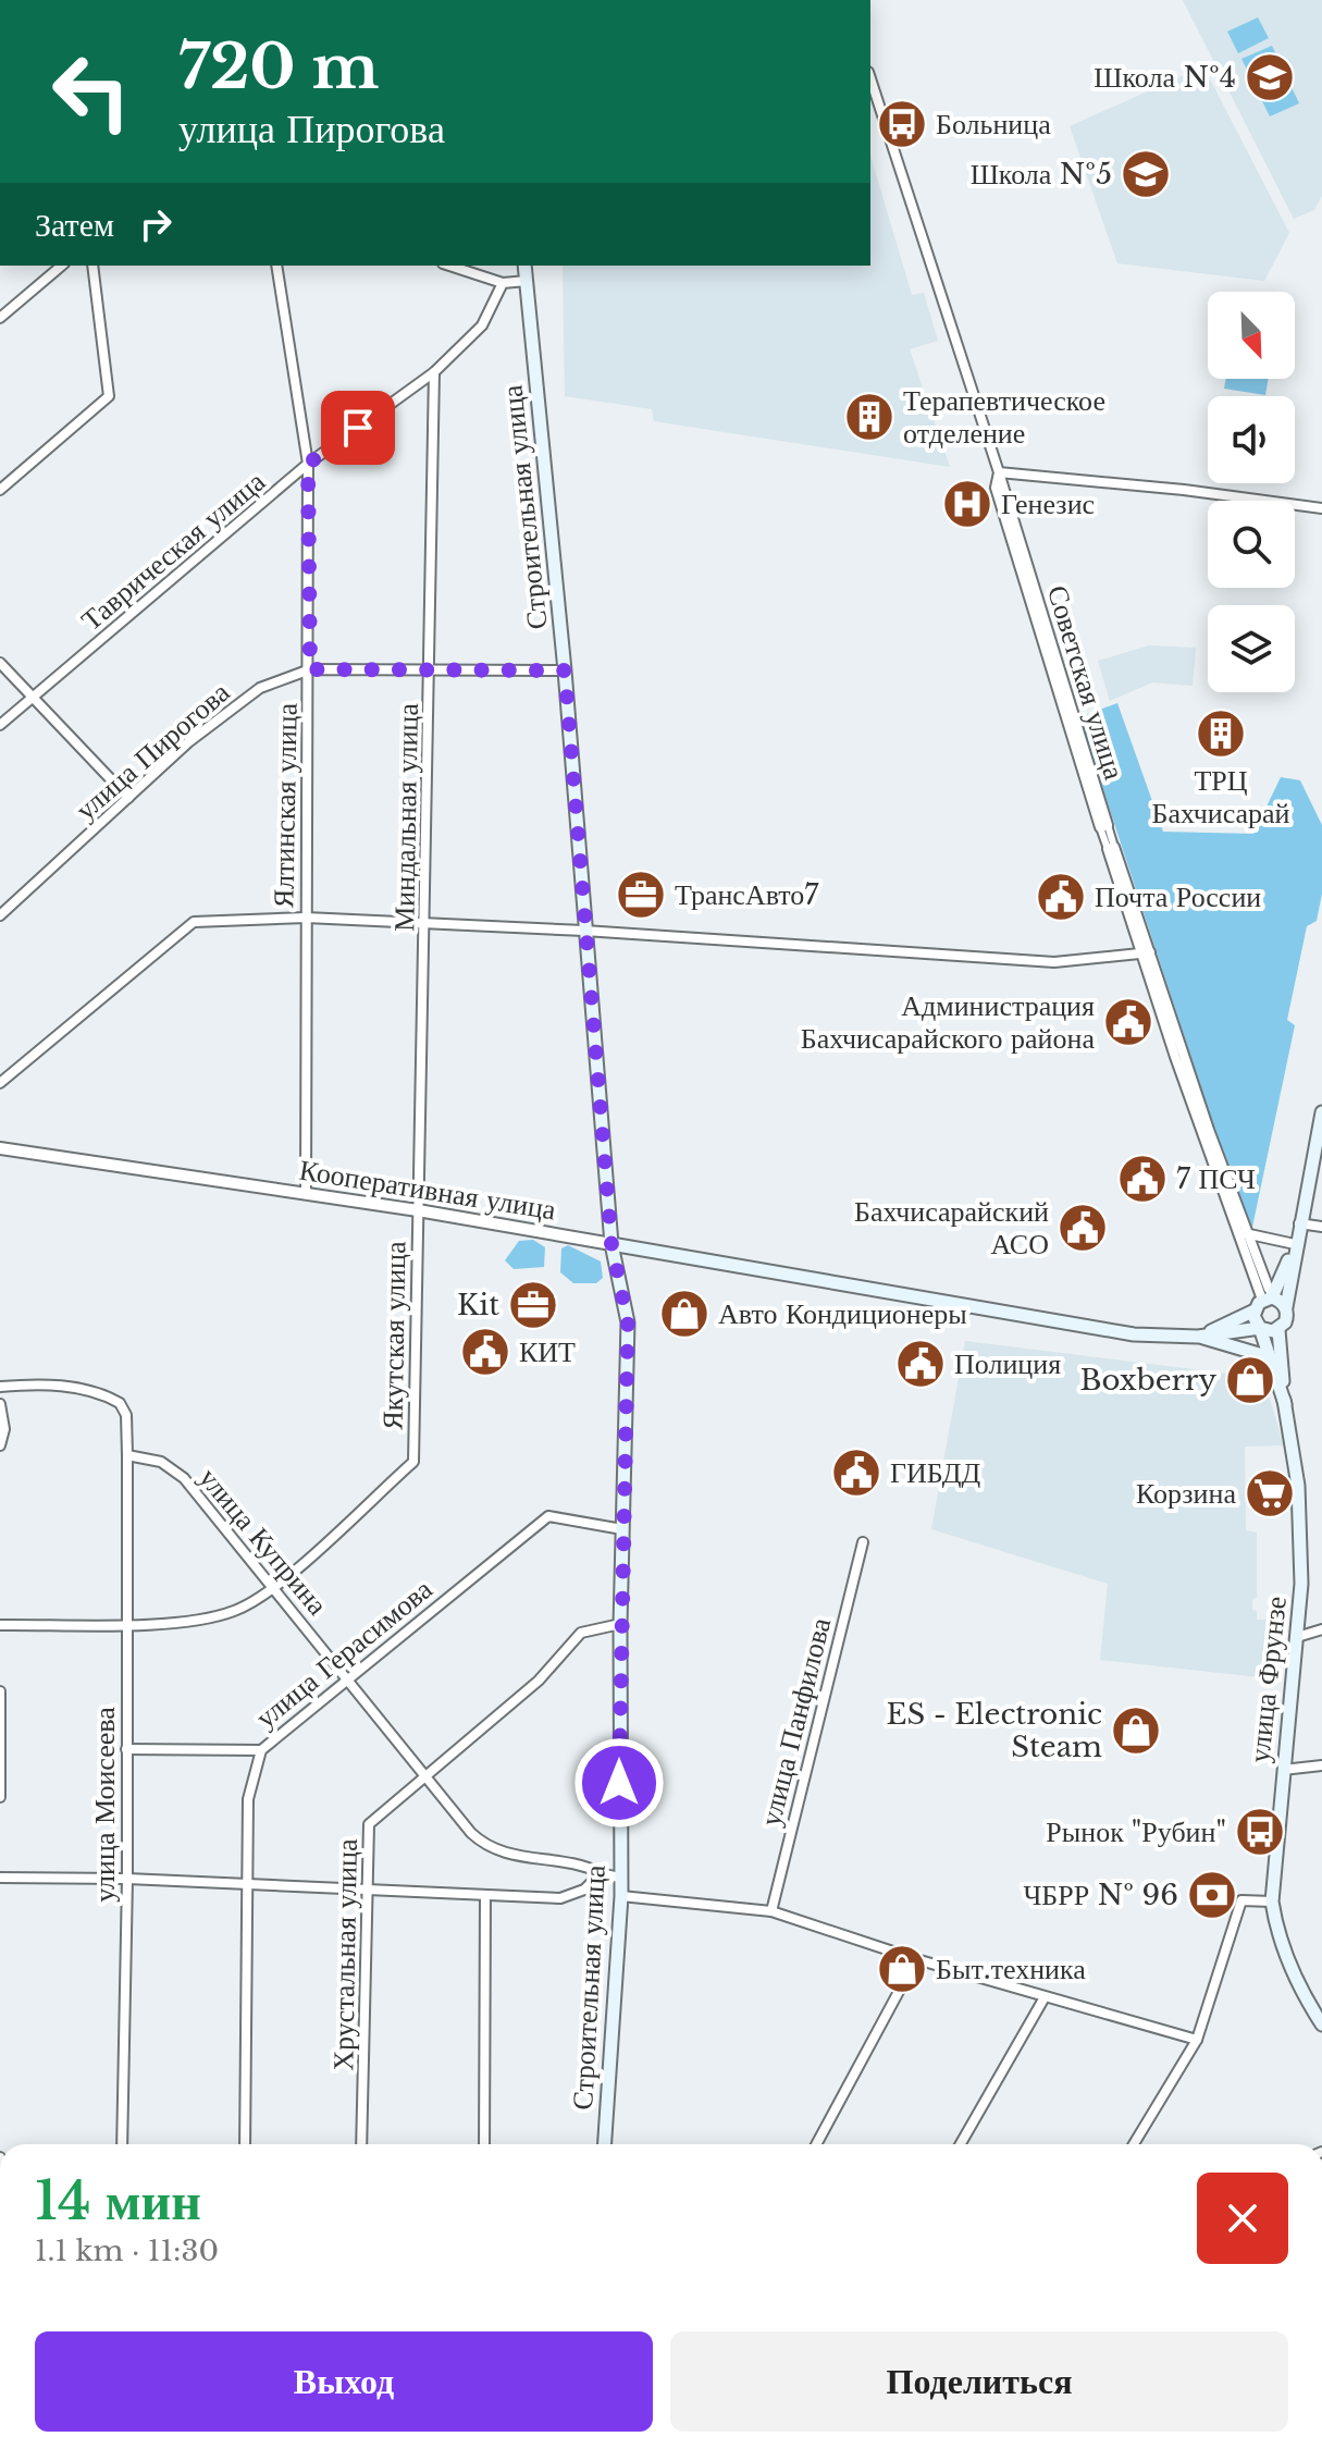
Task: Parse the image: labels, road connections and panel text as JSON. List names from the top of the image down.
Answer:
{
  "streets": {
    "main road": ["Строительная улица", "Кооперативная улица", "улица Фрунзе"],
    "street": [
      "Таврическая улица",
      "Советская улица",
      "улица Пирогова",
      "Ялтинская улица",
      "Миндальная улица",
      "Якутская улица",
      "улица Куприна",
      "улица Герасимова",
      "улица Панфилова",
      "улица Моисеева",
      "Хрустальная улица"
    ]
  },
  "crossings": [
    ["Строительная улица", "улица Пирогова"],
    ["Строительная улица", "Кооперативная улица"],
    ["Строительная улица", "улица Куприна"],
    ["Строительная улица", "улица Герасимова"],
    ["Строительная улица", "Хрустальная улица"],
    ["Таврическая улица", "Ялтинская улица"],
    ["Таврическая улица", "Миндальная улица"],
    ["улица Пирогова", "Ялтинская улица"],
    ["улица Пирогова", "Миндальная улица"],
    ["Ялтинская улица", "Кооперативная улица"],
    ["Миндальная улица", "Кооперативная улица"],
    ["Миндальная улица", "Якутская улица"],
    ["Кооперативная улица", "Якутская улица"],
    ["Кооперативная улица", "улица Фрунзе"],
    ["Якутская улица", "улица Куприна"],
    ["Якутская улица", "улица Моисеева"],
    ["улица Куприна", "улица Герасимова"],
    ["улица Куприна", "улица Моисеева"],
    ["улица Куприна", "Хрустальная улица"]
  ],
  "places": {
    "school or university": ["Школа №4", "Школа №5"],
    "bus stop": ["Больница", "Рынок \"Рубин\""],
    "building": ["Терапевтическое отделение", "ТРЦ Бахчисарай"],
    "hospital": ["Генезис"],
    "office": ["ТрансАвто7", "Kit"],
    "public building": [
      "Почта России",
      "Администрация Бахчисарайского района",
      "7 ПСЧ",
      "Бахчисарайский АСО",
      "КИТ",
      "Полиция",
      "ГИБДД"
    ],
    "shop": [
      "Авто Кондиционеры",
      "Boxberry",
      "ES - Electronic Steam",
      "Быт.техника"
    ],
    "supermarket": ["Корзина"],
    "bank": ["ЧБРР № 96"]
  },
  "north": "bottom right",
  "page": {
    "turn": ["720 m", "улица Пирогова"],
    "then": "Затем",
    "heading": ["14 мин", "1.1 km · 11:30"],
    "buttons": ["Выход", "Поделиться"]
  }
}
